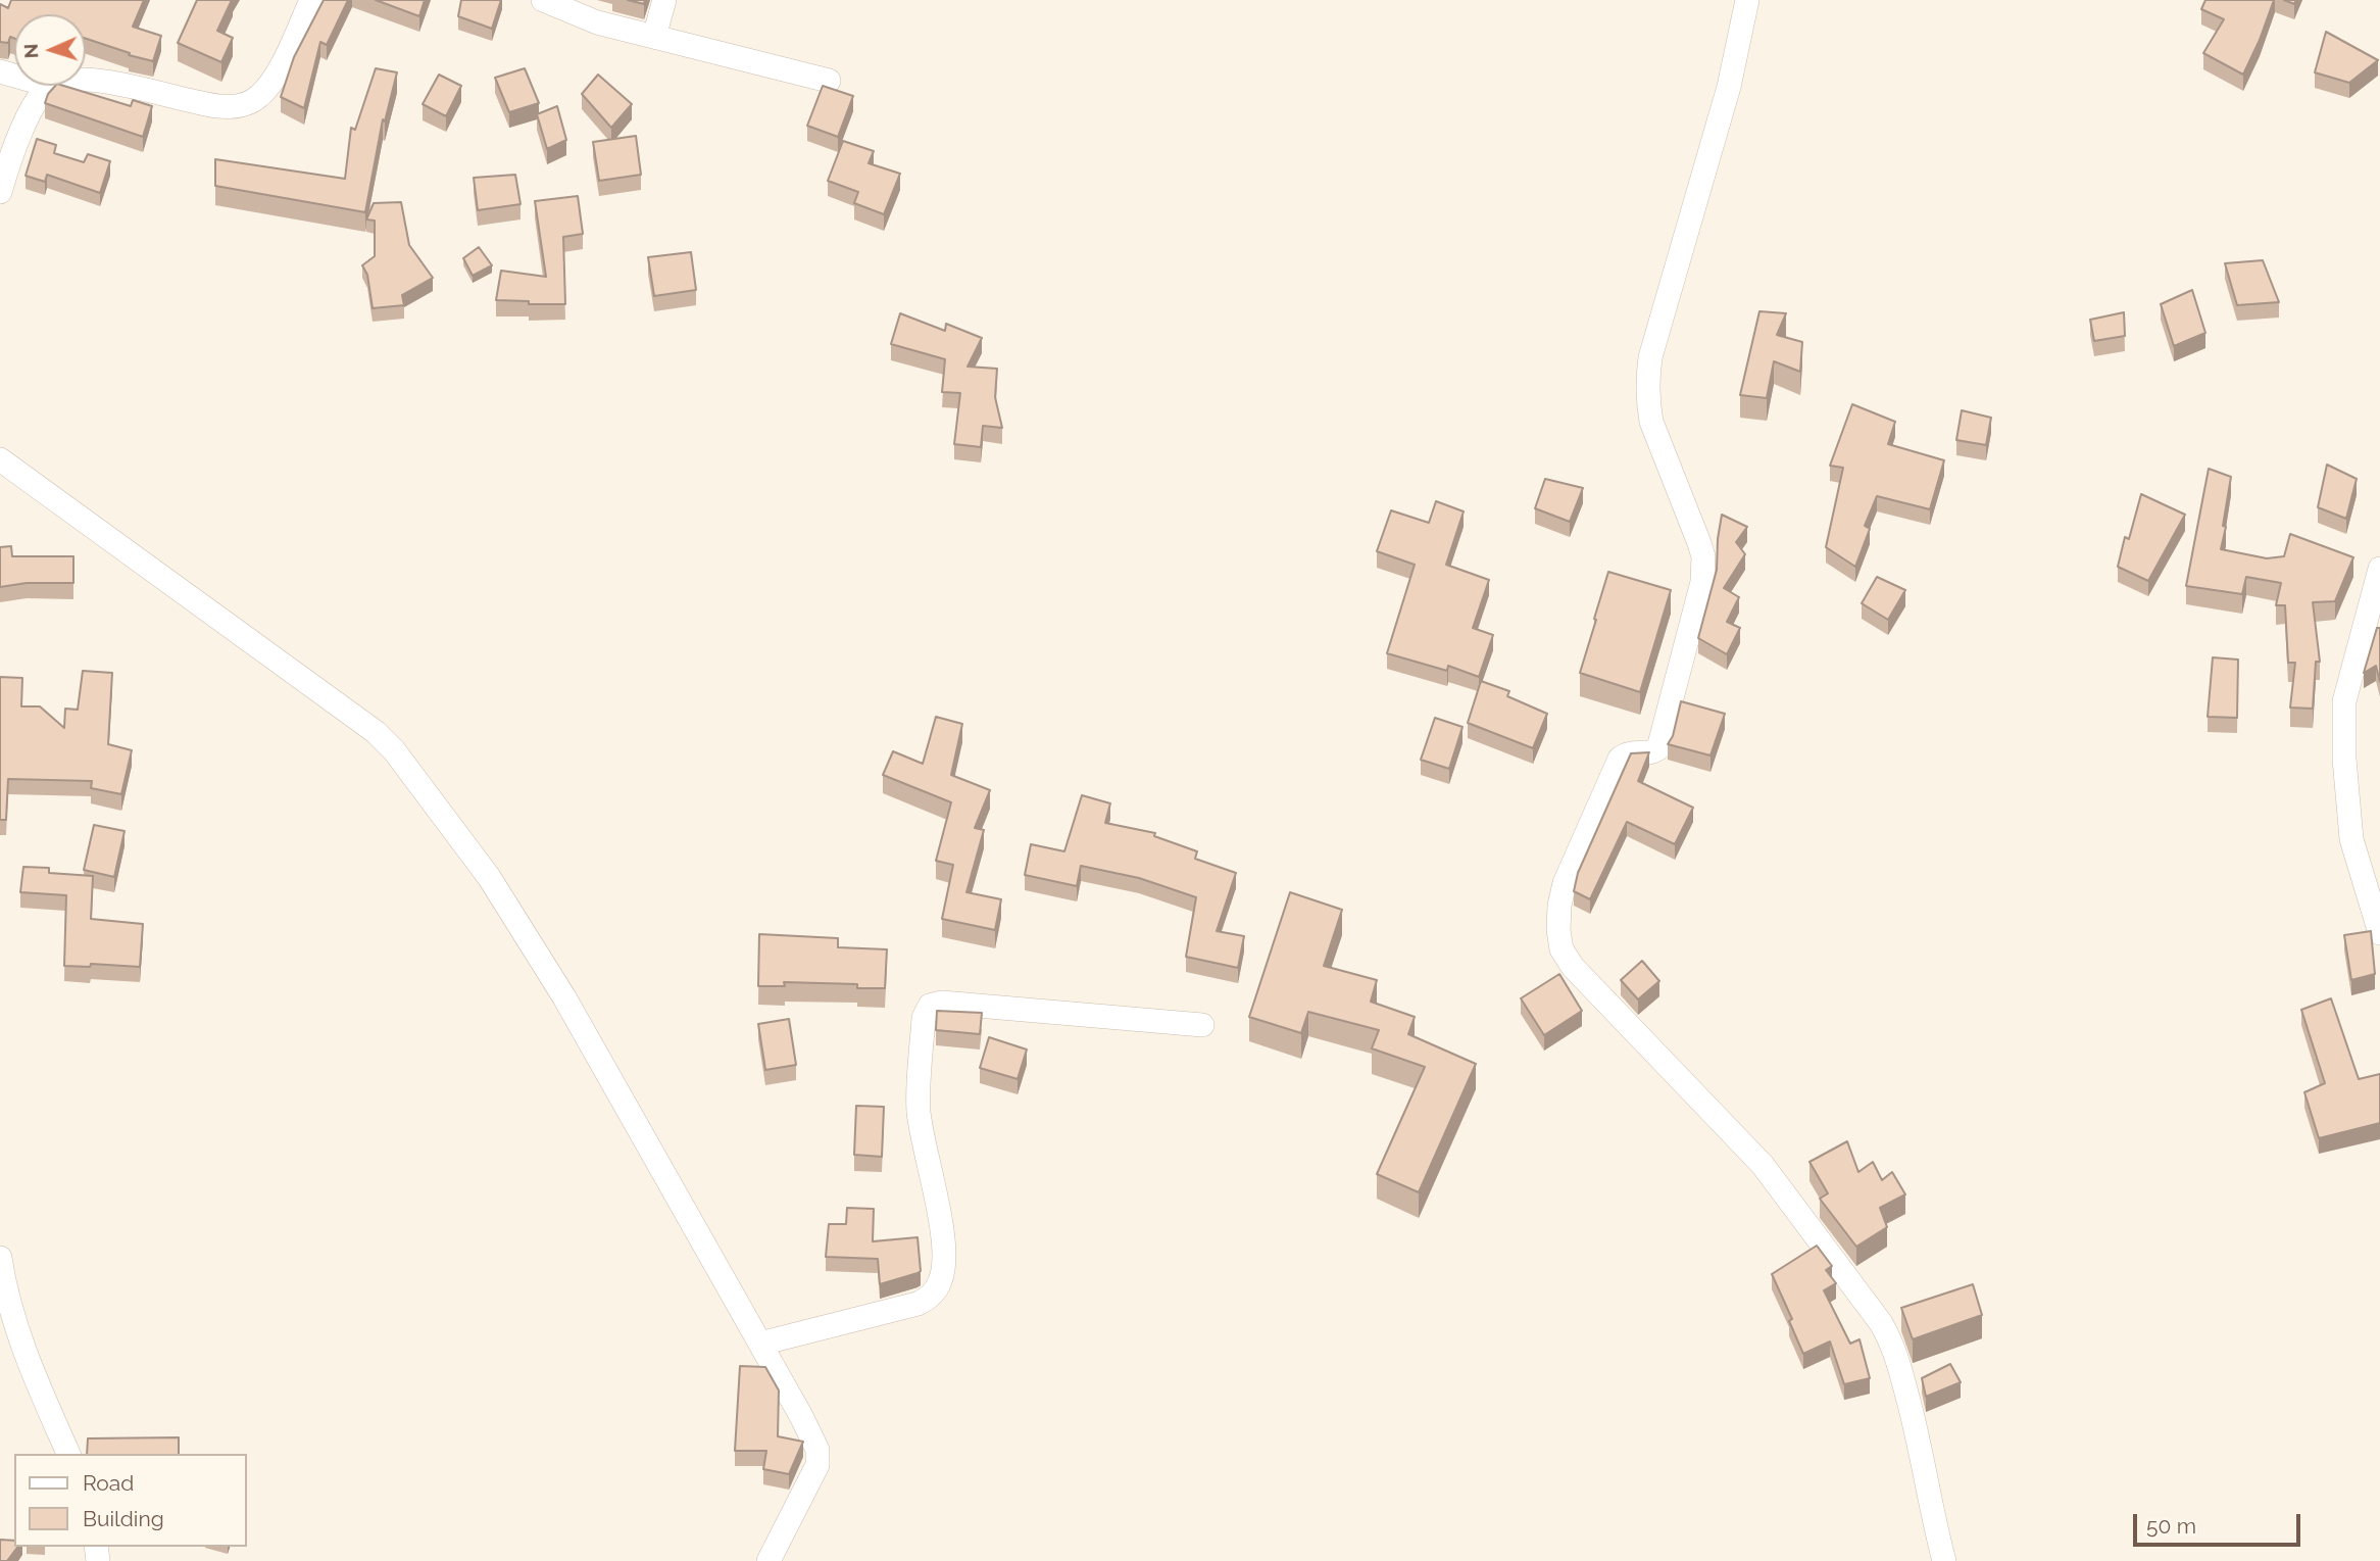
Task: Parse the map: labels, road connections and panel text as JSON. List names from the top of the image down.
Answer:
{
  "legend": ["Road", "Building"],
  "scale_bar": "50 m",
  "north": "left"
}
